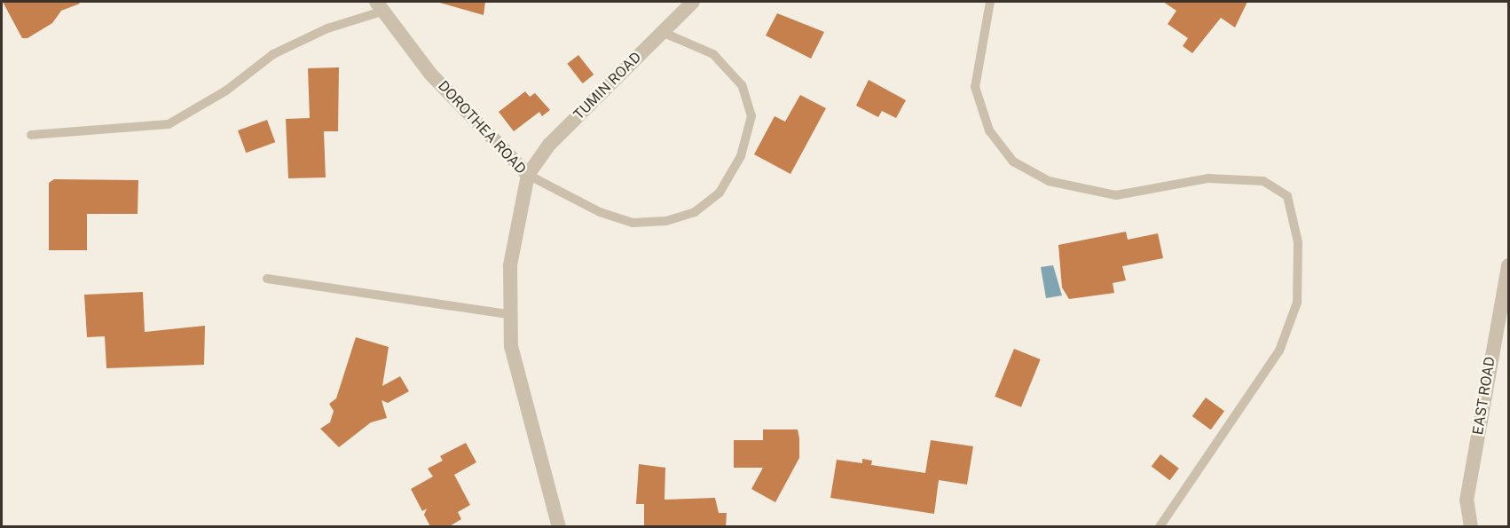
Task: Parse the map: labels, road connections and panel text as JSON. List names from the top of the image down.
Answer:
{
  "streets": {
    "street": ["TUMIN ROAD", "DOROTHEA ROAD", "EAST ROAD"]
  },
  "crossings": [
    ["TUMIN ROAD", "DOROTHEA ROAD"]
  ]
}
